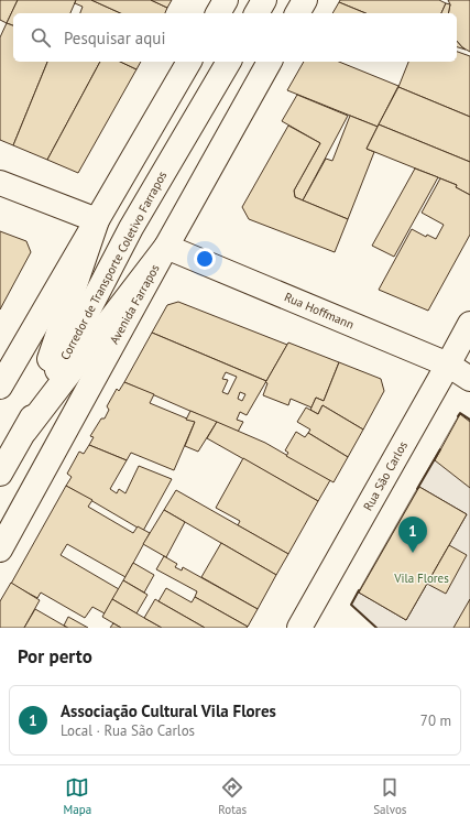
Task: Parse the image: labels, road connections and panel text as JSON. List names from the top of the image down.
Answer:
{
  "streets": {
    "main road": [
      "Corredor de Transporte Coletivo Farrapos",
      "Avenida Farrapos",
      "Rua Hoffmann",
      "Rua São Carlos"
    ]
  },
  "crossings": [
    ["Avenida Farrapos", "Rua Hoffmann"],
    ["Rua Hoffmann", "Rua São Carlos"]
  ],
  "parks": ["Vila Flores"],
  "page": {
    "search": "Pesquisar aqui",
    "pins": "1",
    "heading": "Por perto",
    "list": [
      {
        "mark": "1",
        "name": "Associação Cultural Vila Flores",
        "note": "Local · Rua São Carlos",
        "value": "70 m"
      }
    ],
    "nav": ["Mapa", "Rotas", "Salvos"]
  }
}
